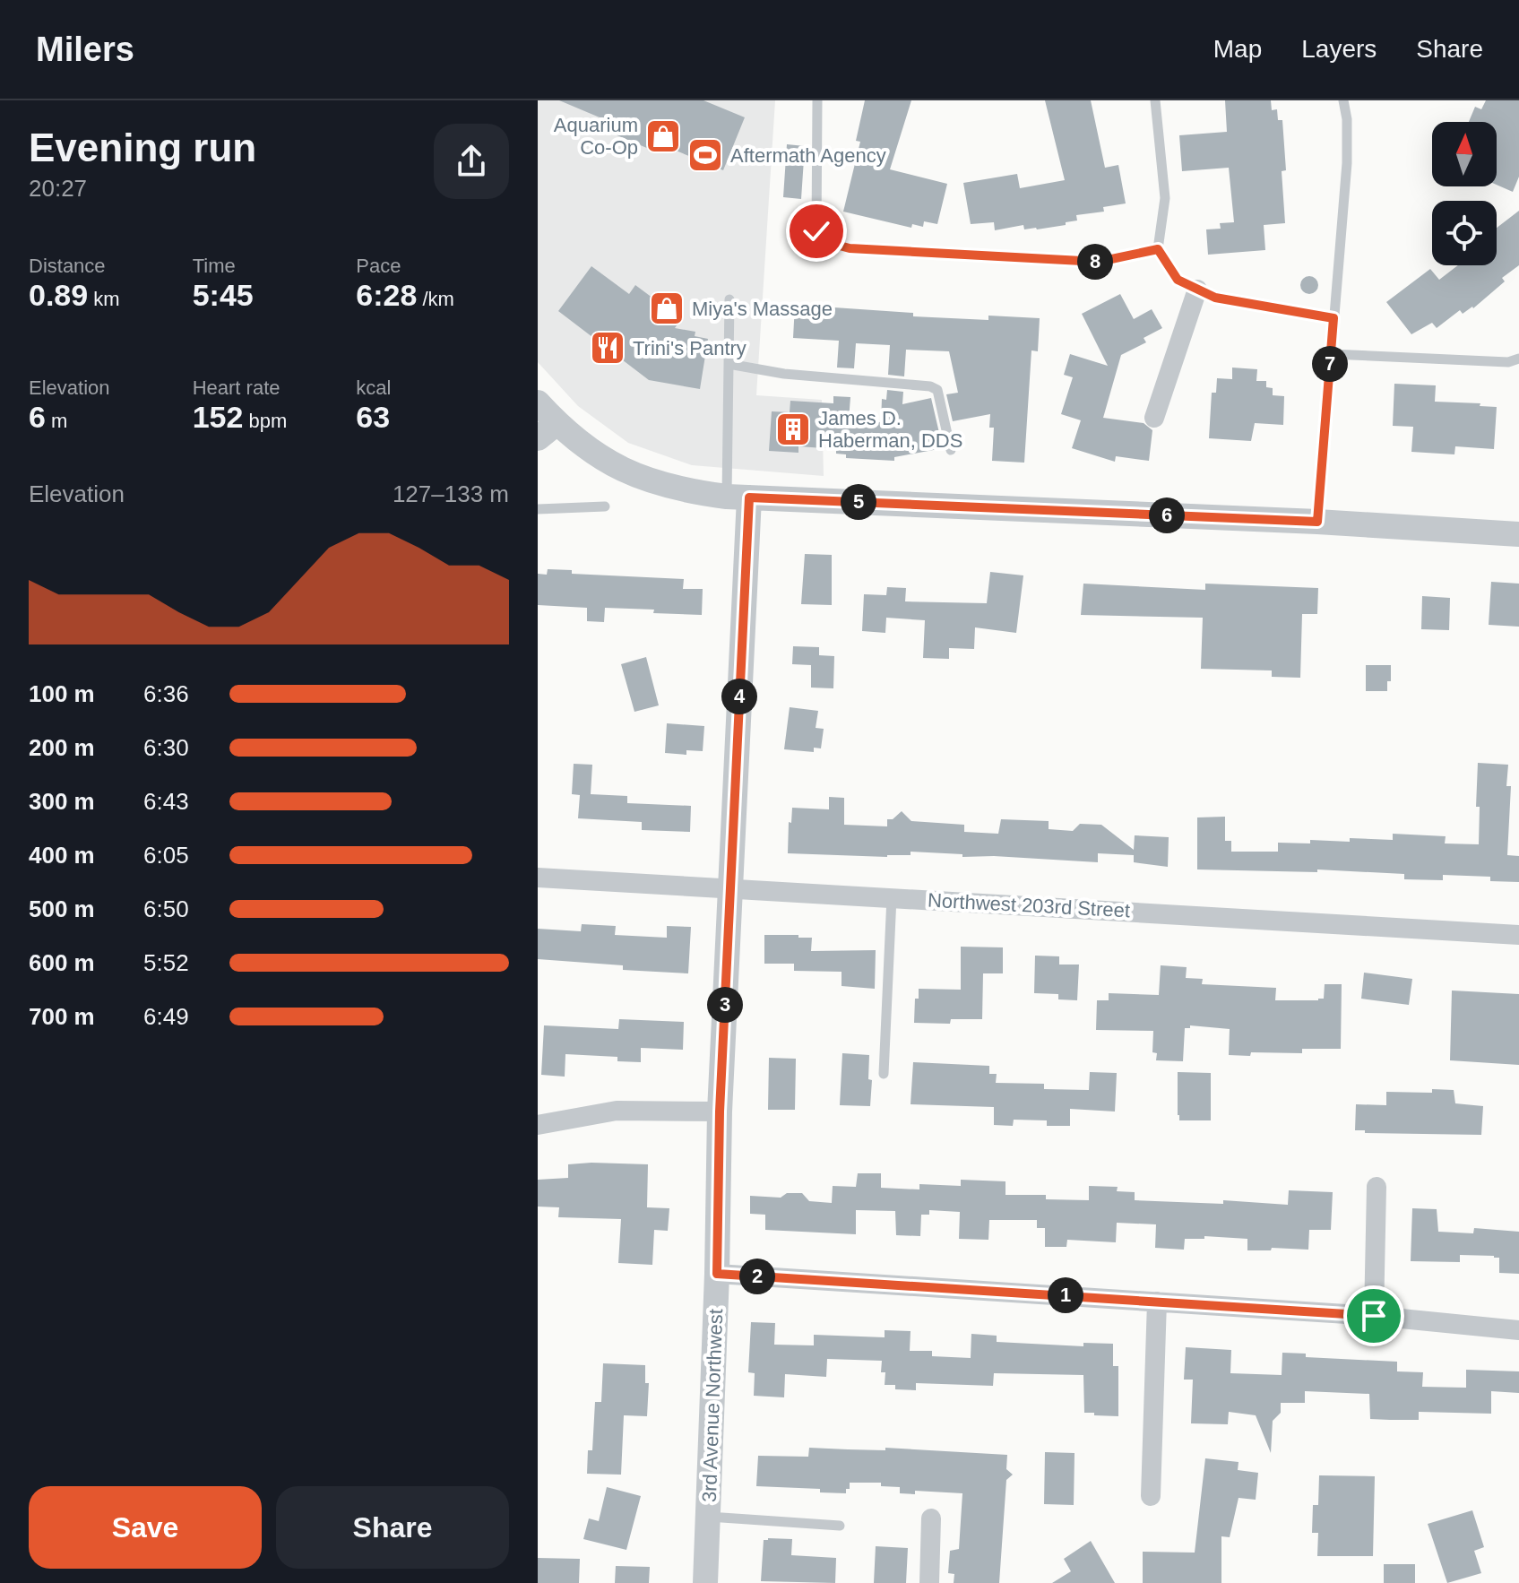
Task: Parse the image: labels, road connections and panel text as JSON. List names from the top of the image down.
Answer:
{
  "streets": {
    "street": ["Northwest 203rd Street", "3rd Avenue Northwest"]
  },
  "crossings": [
    ["Northwest 203rd Street", "3rd Avenue Northwest"]
  ],
  "places": {
    "shop": ["Aquarium Co-Op", "Miya's Massage"],
    "sports": ["Aftermath Agency"],
    "restaurant": ["Trini's Pantry"],
    "building": ["James D. Haberman, DDS"]
  },
  "north": "top",
  "page": {
    "header": "Milers",
    "nav": ["Map", "Layers", "Share"],
    "heading": ["Evening run", "20:27"],
    "stats": [
      ["Distance", "0.89 km"],
      ["Time", "5:45"],
      ["Pace", "6:28 /km"],
      ["Elevation", "6 m"],
      ["Heart rate", "152 bpm"],
      ["kcal", "63"]
    ],
    "pins": [
      "8",
      "7",
      "5",
      "6",
      "4",
      "3",
      "2",
      "1"
    ],
    "chart": ["Elevation", "127–133 m"],
    "list": [
      {
        "name": "100 m",
        "note": "6:36"
      },
      {
        "name": "200 m",
        "note": "6:30"
      },
      {
        "name": "300 m",
        "note": "6:43"
      },
      {
        "name": "400 m",
        "note": "6:05"
      },
      {
        "name": "500 m",
        "note": "6:50"
      },
      {
        "name": "600 m",
        "note": "5:52"
      },
      {
        "name": "700 m",
        "note": "6:49"
      }
    ],
    "buttons": ["Save", "Share"]
  }
}
